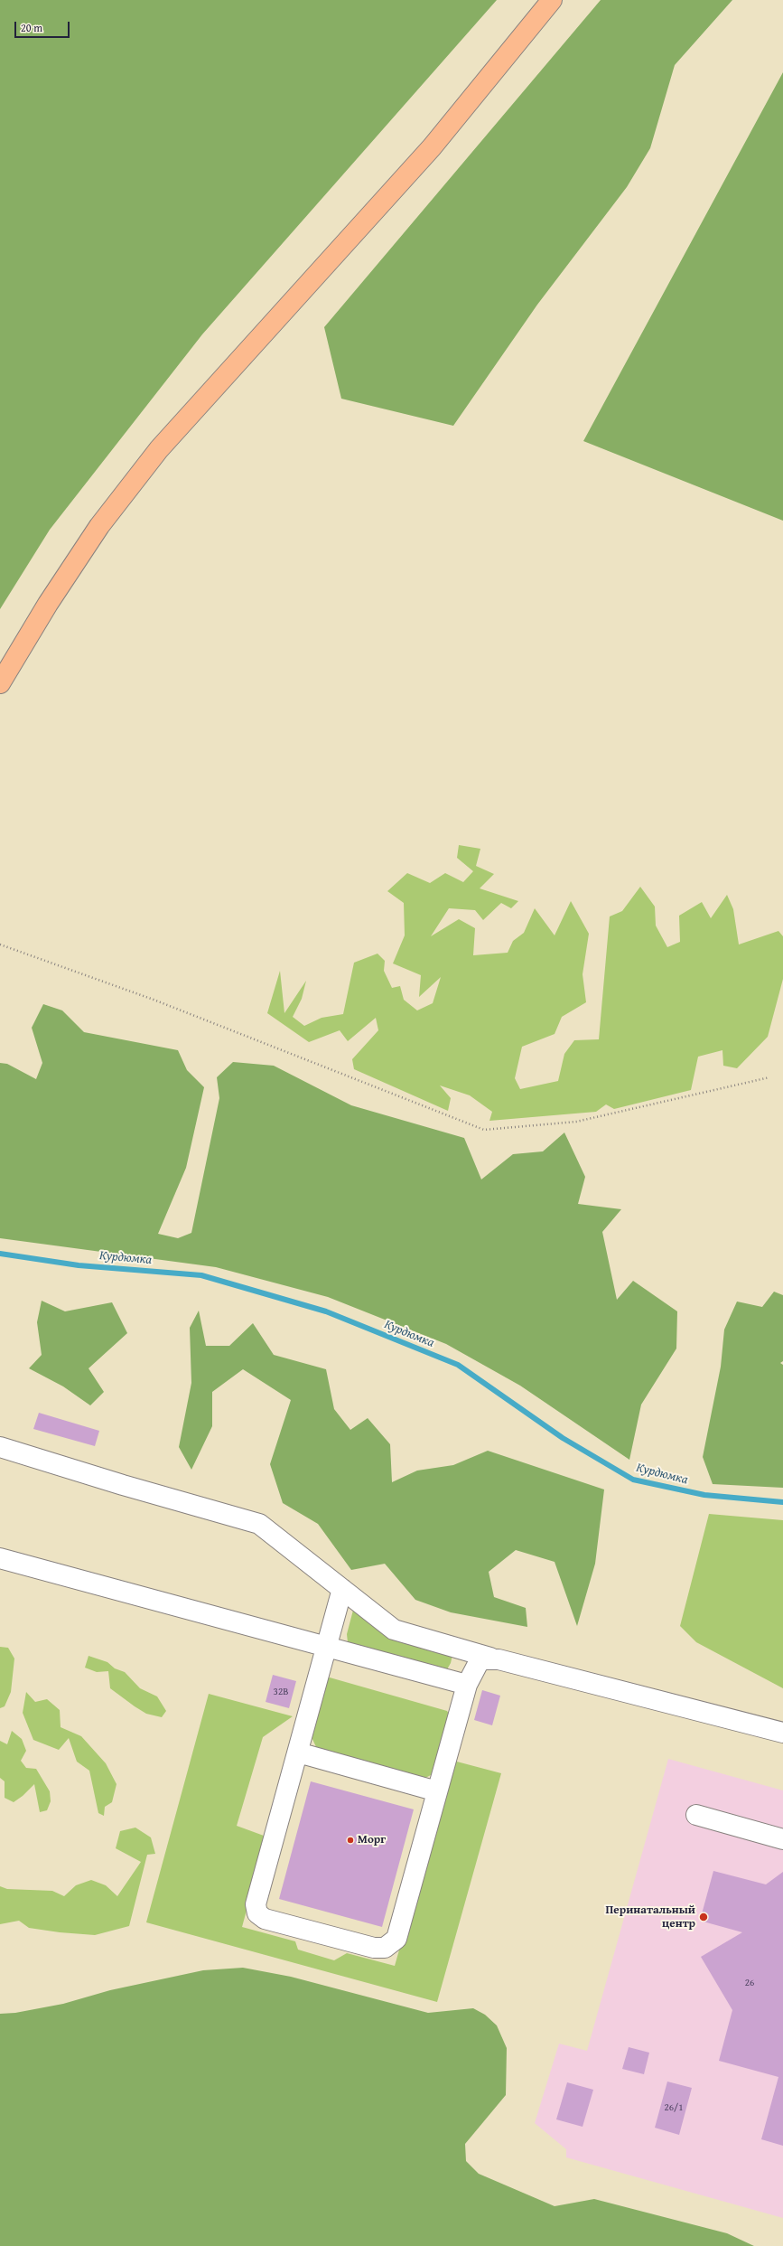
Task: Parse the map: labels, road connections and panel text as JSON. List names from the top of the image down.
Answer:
{
  "water": ["Курдюмка"],
  "places": ["Морг", "Перинатальный центр"],
  "house_numbers": ["32В", "26", "26/1"],
  "scale_bar": "20 m"
}
